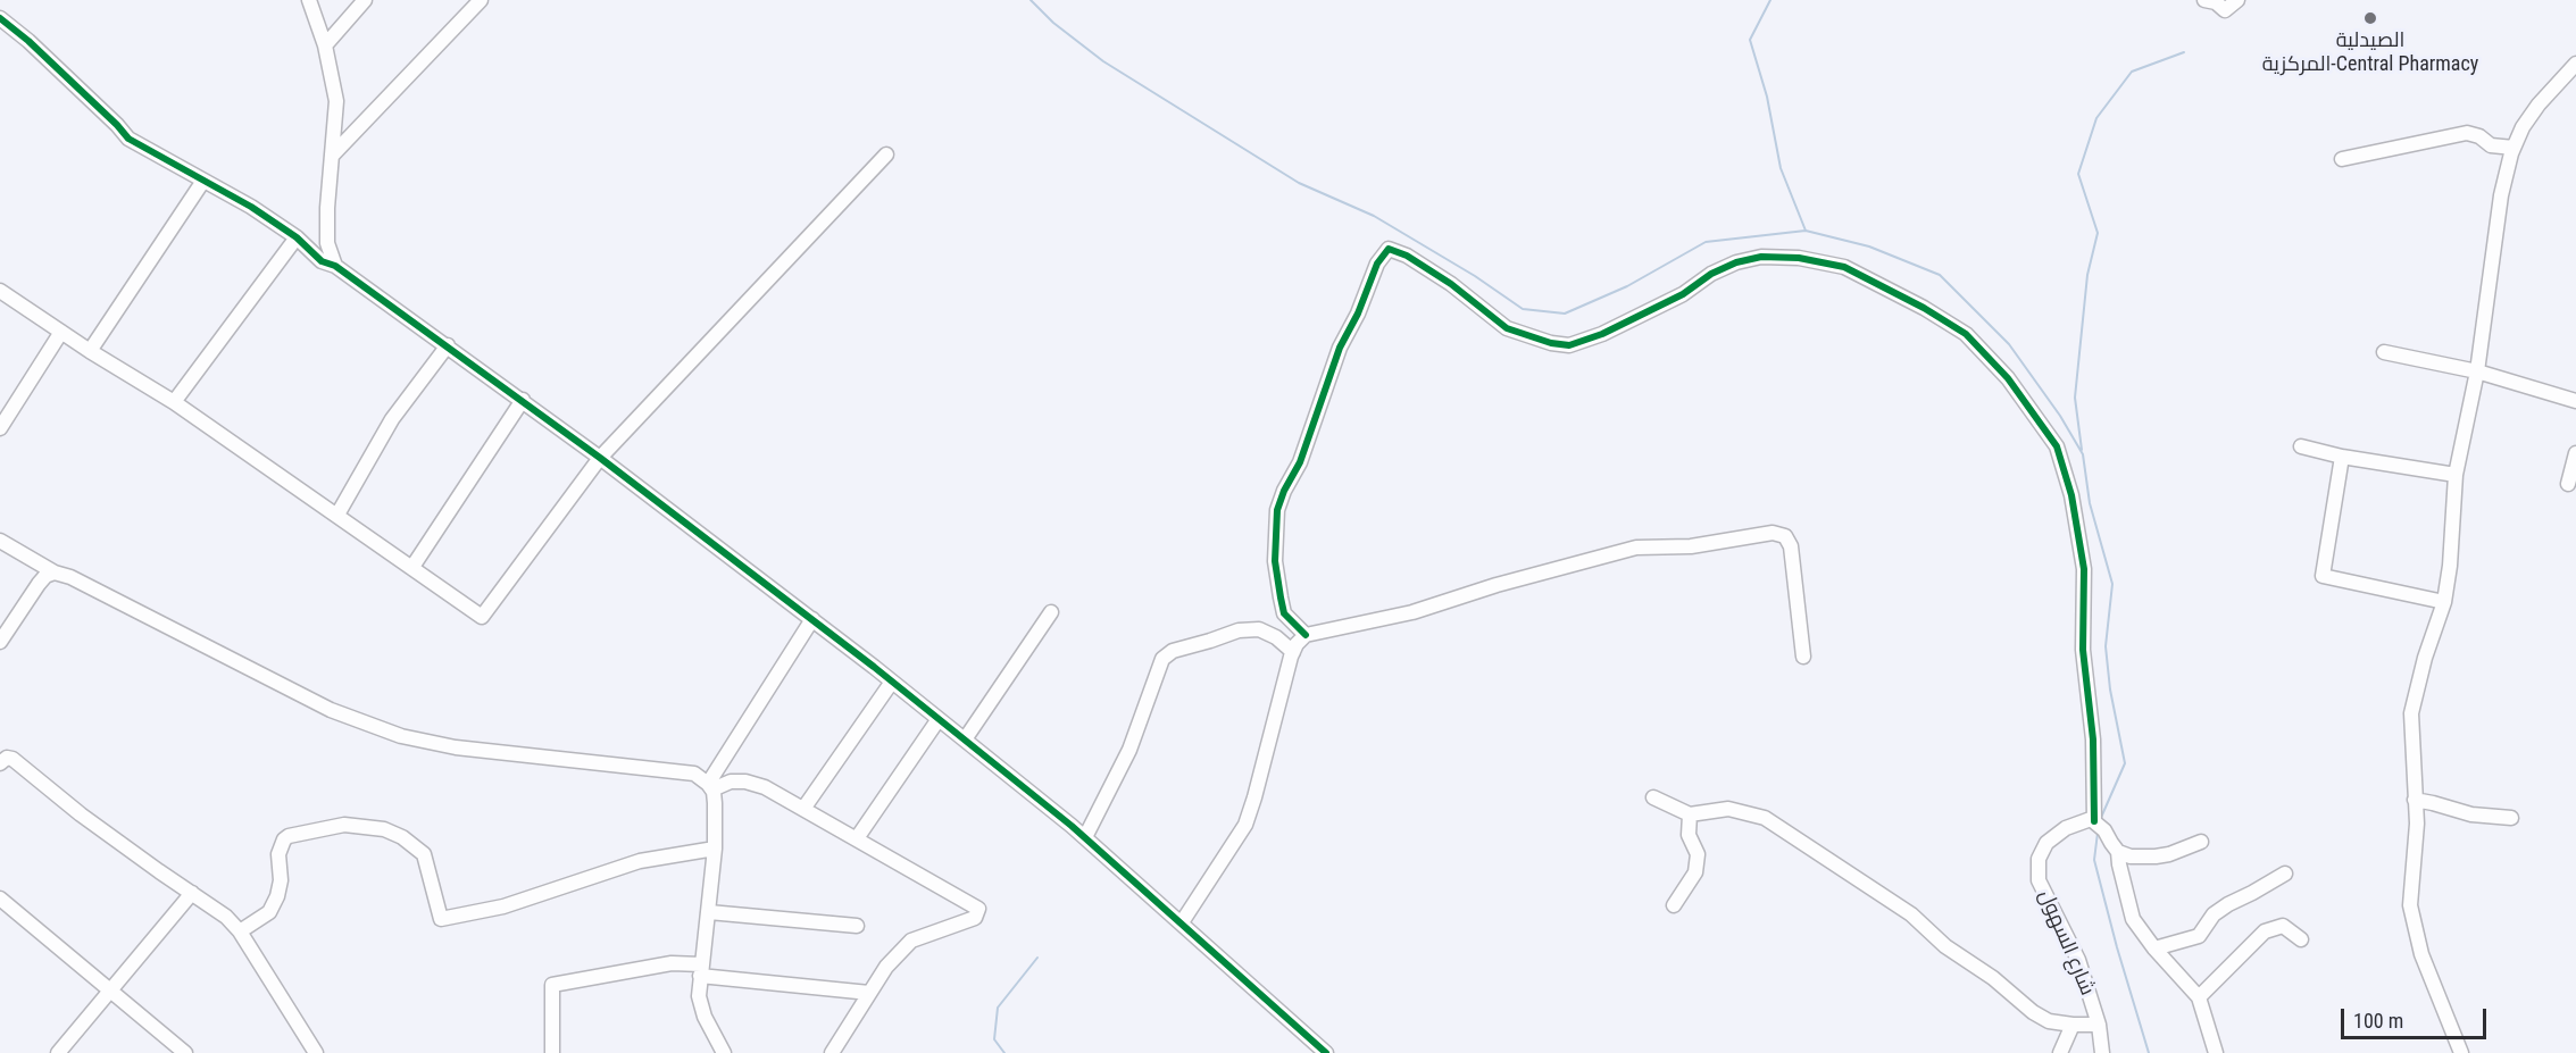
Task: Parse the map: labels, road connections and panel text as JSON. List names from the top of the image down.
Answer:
{
  "streets": {
    "street": ["شارع السهول"]
  },
  "places": ["الصيدلية المركزية-Central Pharmacy"],
  "scale_bar": "100 m"
}
